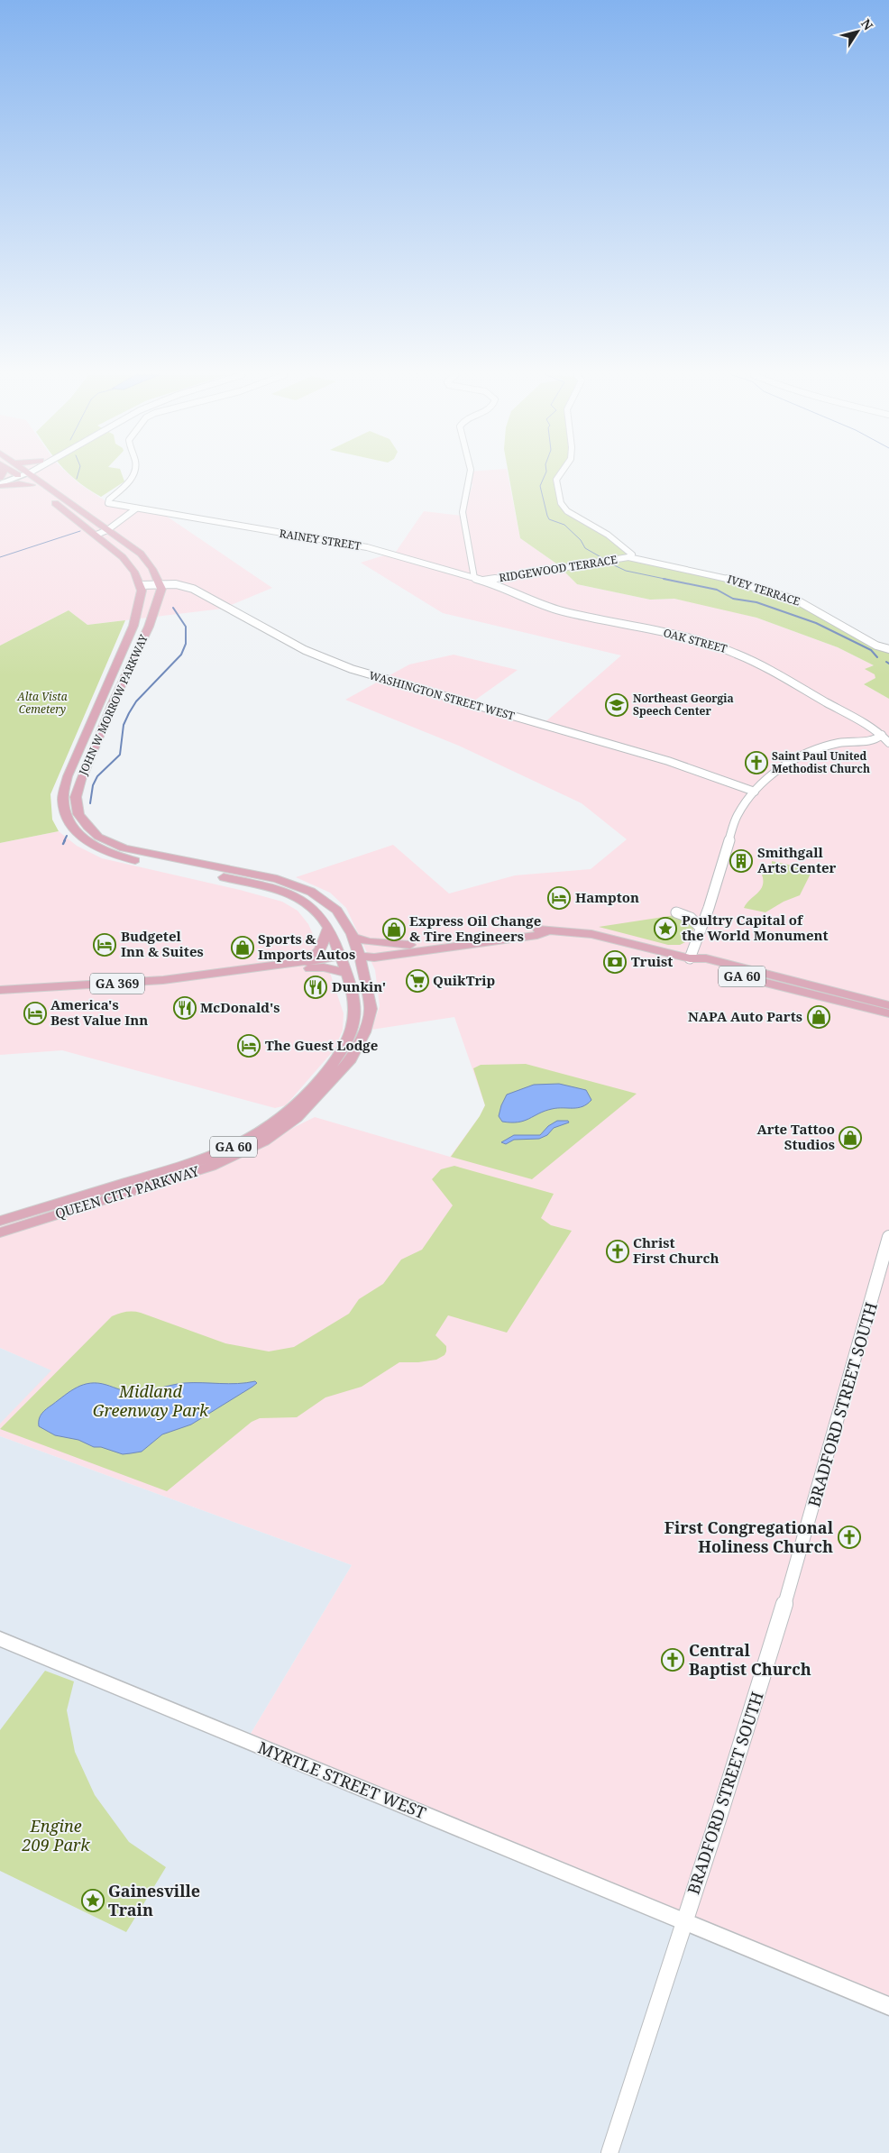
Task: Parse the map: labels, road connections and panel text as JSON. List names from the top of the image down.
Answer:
{
  "streets": {
    "main road": [
      "JOHN W MORROW PARKWAY",
      "GA 60",
      "GA 369",
      "QUEEN CITY PARKWAY",
      "MYRTLE STREET WEST"
    ],
    "street": [
      "RAINEY STREET",
      "RIDGEWOOD TERRACE",
      "IVEY TERRACE",
      "OAK STREET",
      "WASHINGTON STREET WEST",
      "BRADFORD STREET SOUTH"
    ]
  },
  "crossings": [
    ["RAINEY STREET", "RIDGEWOOD TERRACE"],
    ["RAINEY STREET", "OAK STREET"],
    ["RIDGEWOOD TERRACE", "IVEY TERRACE"],
    ["RIDGEWOOD TERRACE", "OAK STREET"],
    ["WASHINGTON STREET WEST", "JOHN W MORROW PARKWAY"],
    ["JOHN W MORROW PARKWAY", "GA 60"],
    ["JOHN W MORROW PARKWAY", "GA 369"],
    ["JOHN W MORROW PARKWAY", "QUEEN CITY PARKWAY"],
    ["GA 60", "GA 369"],
    ["GA 60", "QUEEN CITY PARKWAY"],
    ["GA 369", "QUEEN CITY PARKWAY"],
    ["BRADFORD STREET SOUTH", "MYRTLE STREET WEST"]
  ],
  "parks": ["Alta Vista Cemetery", "Midland Greenway Park", "Engine 209 Park"],
  "places": {
    "school or university": ["Northeast Georgia Speech Center"],
    "church": [
      "Saint Paul United Methodist Church",
      "Christ First Church",
      "First Congregational Holiness Church",
      "Central Baptist Church"
    ],
    "building": ["Smithgall Arts Center"],
    "hotel": [
      "Hampton",
      "Budgetel Inn & Suites",
      "America's Best Value Inn",
      "The Guest Lodge"
    ],
    "place": ["Poultry Capital of the World Monument", "Gainesville Train"],
    "shop": [
      "Express Oil Change & Tire Engineers",
      "Sports & Imports Autos",
      "NAPA Auto Parts",
      "Arte Tattoo Studios"
    ],
    "bank": ["Truist"],
    "supermarket": ["QuikTrip"],
    "restaurant": ["Dunkin'", "McDonald's"]
  },
  "north": "top right"
}
